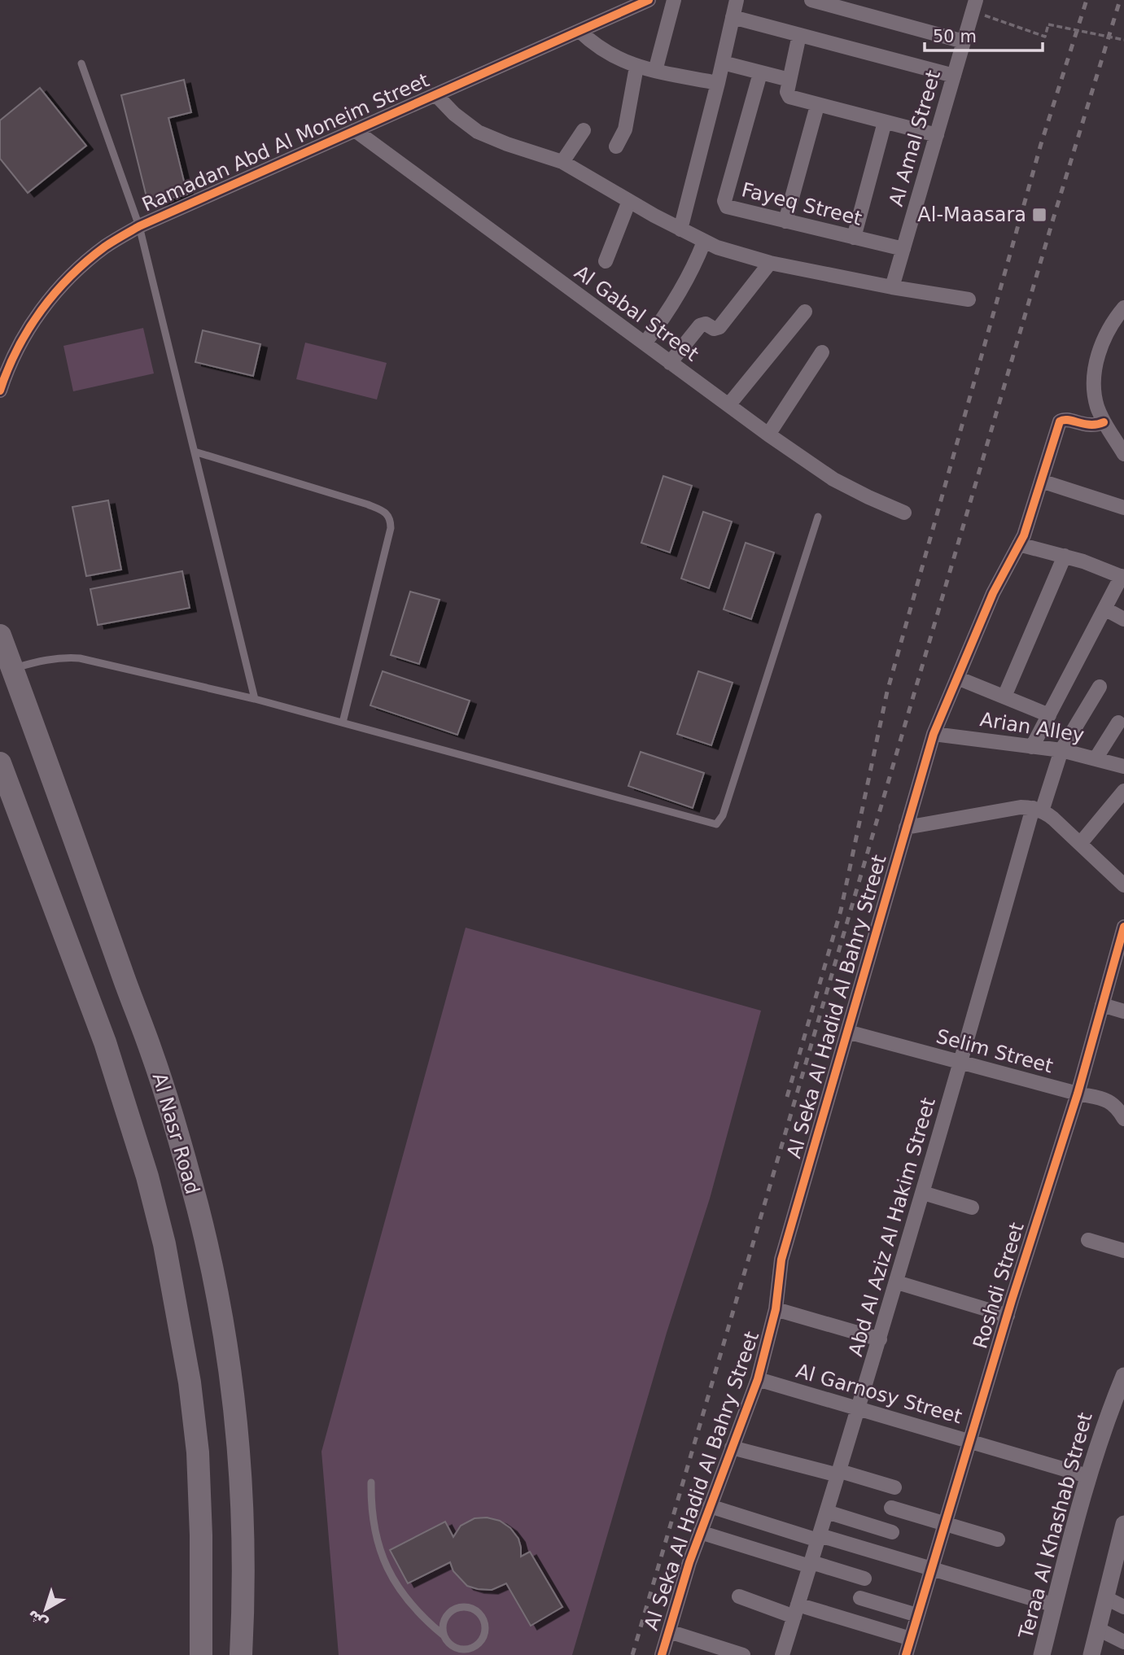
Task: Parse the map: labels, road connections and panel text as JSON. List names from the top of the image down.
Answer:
{
  "streets": {
    "highway": ["Al Nasr Road"],
    "street": [
      "Al Amal Street",
      "Ramadan Abd Al Moneim Street",
      "Fayeq Street",
      "Al Gabal Street",
      "Arian Alley",
      "Al Seka Al Hadid Al Bahry Street",
      "Selim Street",
      "Abd Al Aziz Al Hakim Street",
      "Roshdi Street",
      "Al Garnosy Street",
      "Teraa Al Khashab Street"
    ]
  },
  "crossings": [
    ["Al Amal Street", "Fayeq Street"],
    ["Ramadan Abd Al Moneim Street", "Al Gabal Street"],
    ["Arian Alley", "Al Seka Al Hadid Al Bahry Street"],
    ["Arian Alley", "Abd Al Aziz Al Hakim Street"],
    ["Al Seka Al Hadid Al Bahry Street", "Selim Street"],
    ["Al Seka Al Hadid Al Bahry Street", "Al Garnosy Street"],
    ["Selim Street", "Abd Al Aziz Al Hakim Street"],
    ["Selim Street", "Roshdi Street"],
    ["Abd Al Aziz Al Hakim Street", "Al Garnosy Street"],
    ["Roshdi Street", "Al Garnosy Street"],
    ["Al Garnosy Street", "Teraa Al Khashab Street"]
  ],
  "places": {
    "transit": ["Al-Maasara"]
  },
  "scale_bar": "50 m",
  "north": "bottom left"
}
